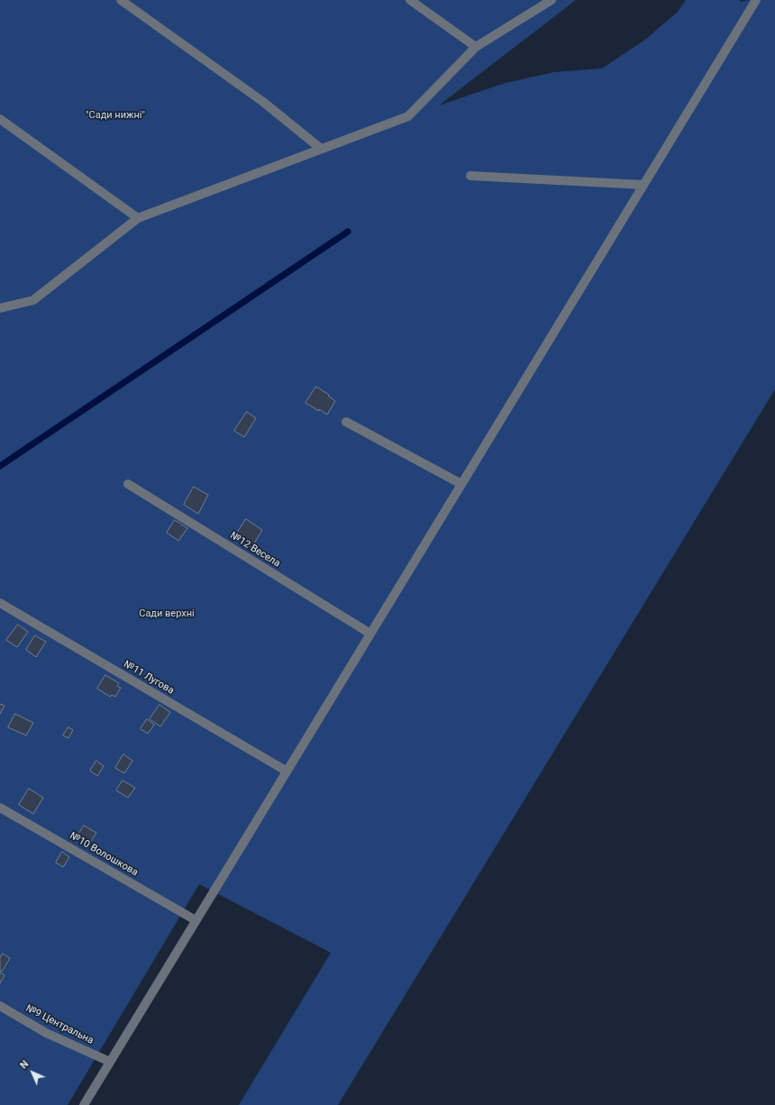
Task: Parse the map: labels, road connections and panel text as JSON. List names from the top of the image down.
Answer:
{
  "streets": {
    "street": [
      "№12 Весела",
      "№11 Лугова",
      "№10 Волошкова",
      "№9 Центральна"
    ]
  },
  "parks": ["\"Сади нижні\"", "Сади верхні"],
  "north": "top left"
}
